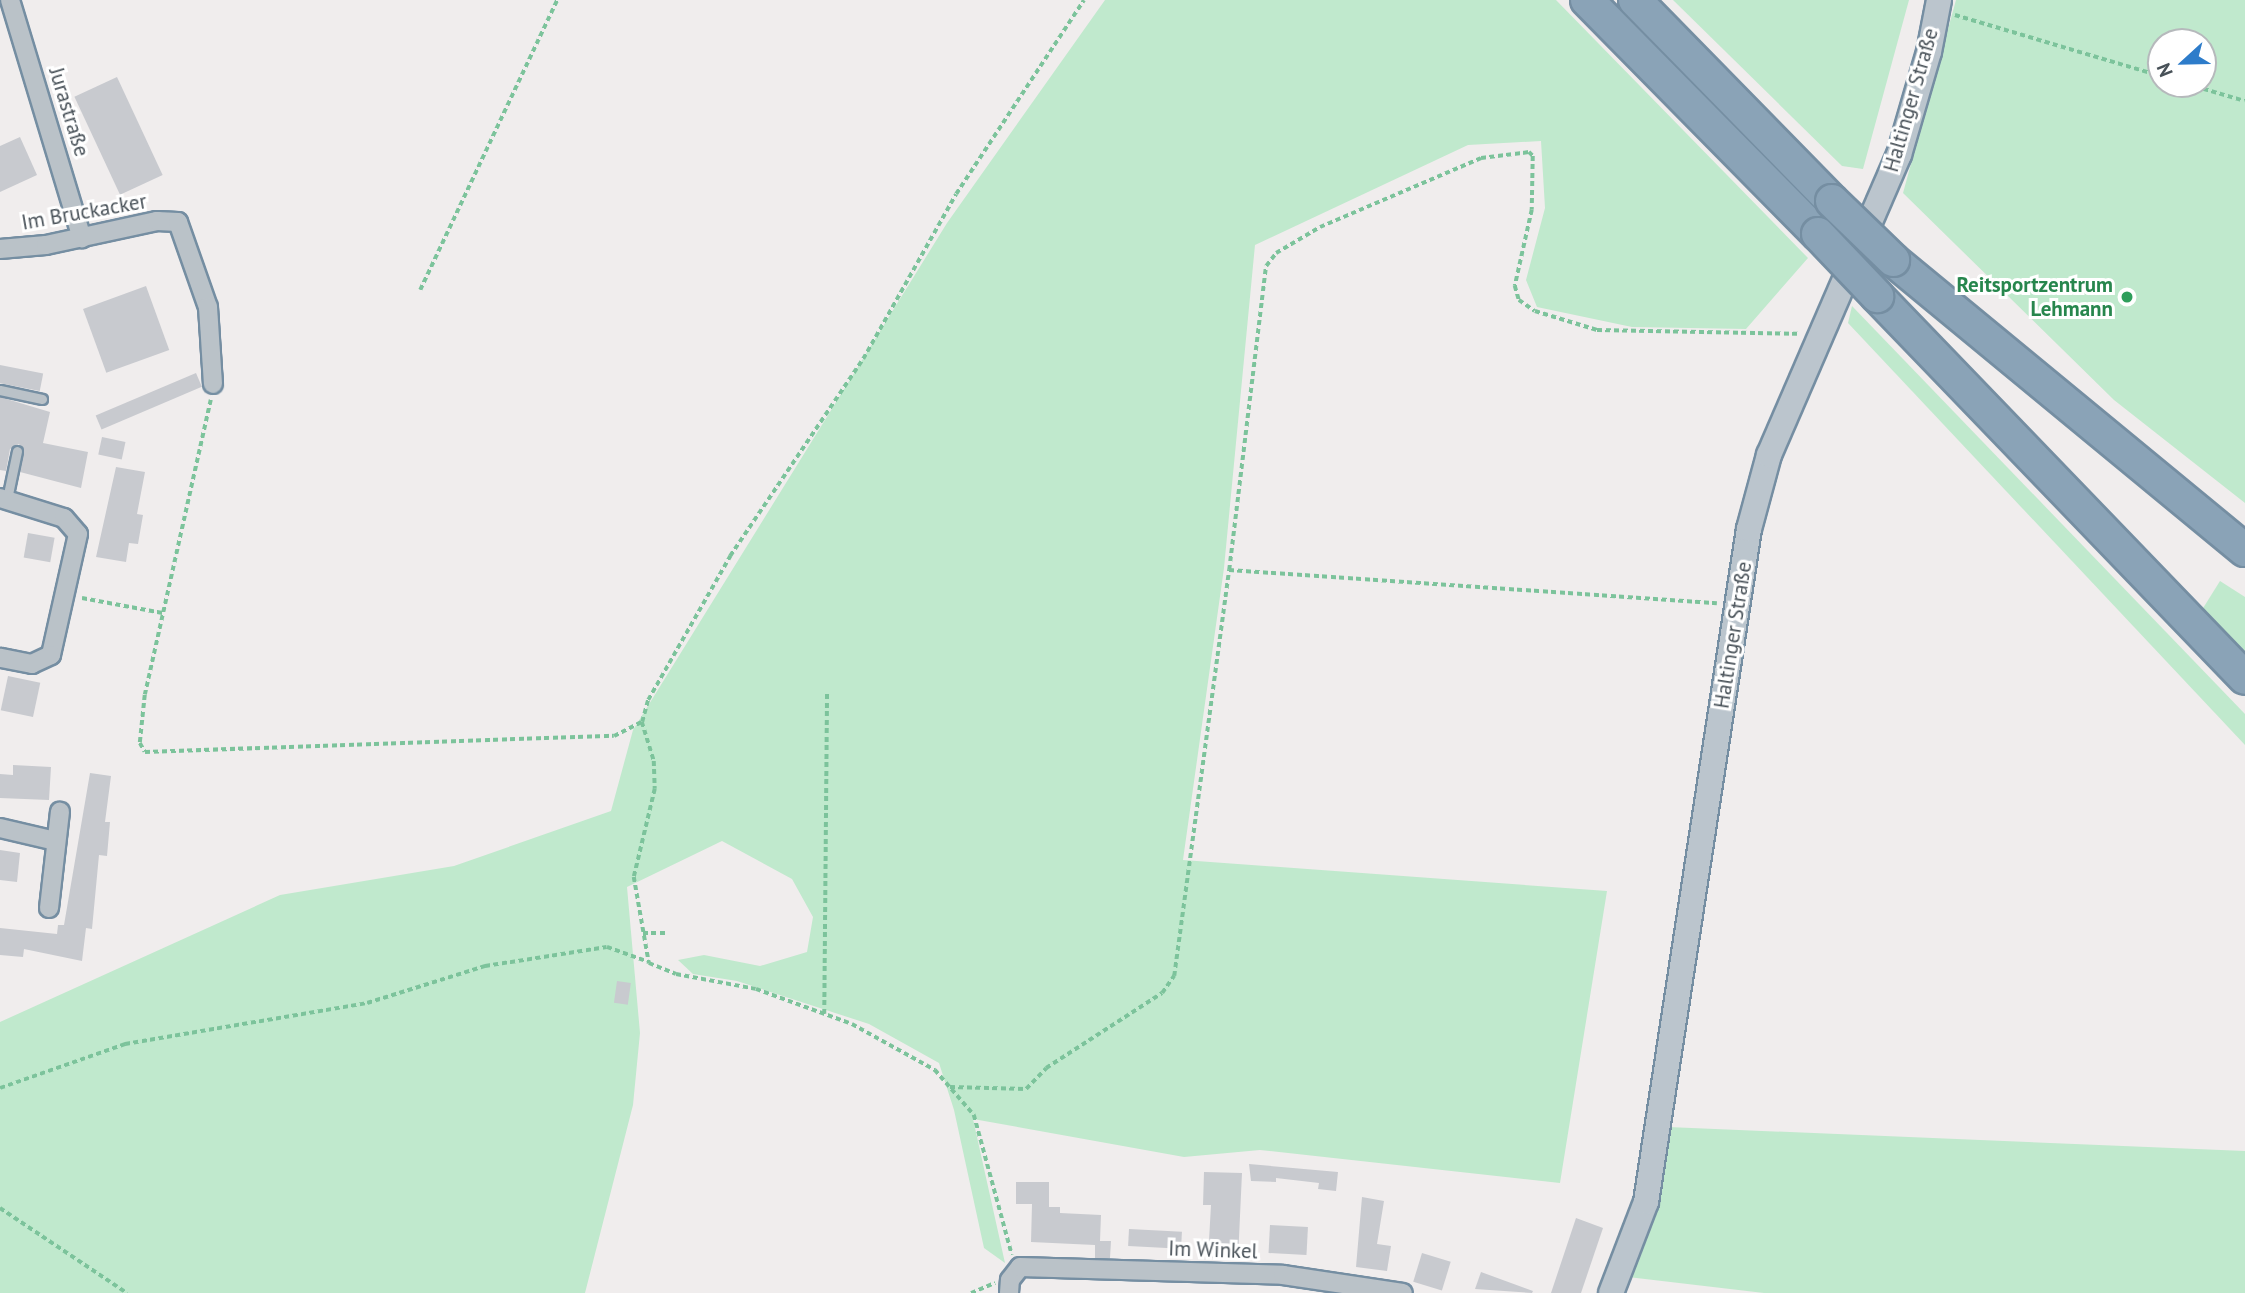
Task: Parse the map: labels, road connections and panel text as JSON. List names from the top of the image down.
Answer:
{
  "streets": {
    "street": [
      "Haltinger Straße",
      "Jurastraße",
      "Im Bruckacker",
      "Im Winkel"
    ]
  },
  "crossings": [
    ["Jurastraße", "Im Bruckacker"]
  ],
  "places": ["Reitsportzentrum Lehmann"],
  "north": "left"
}
